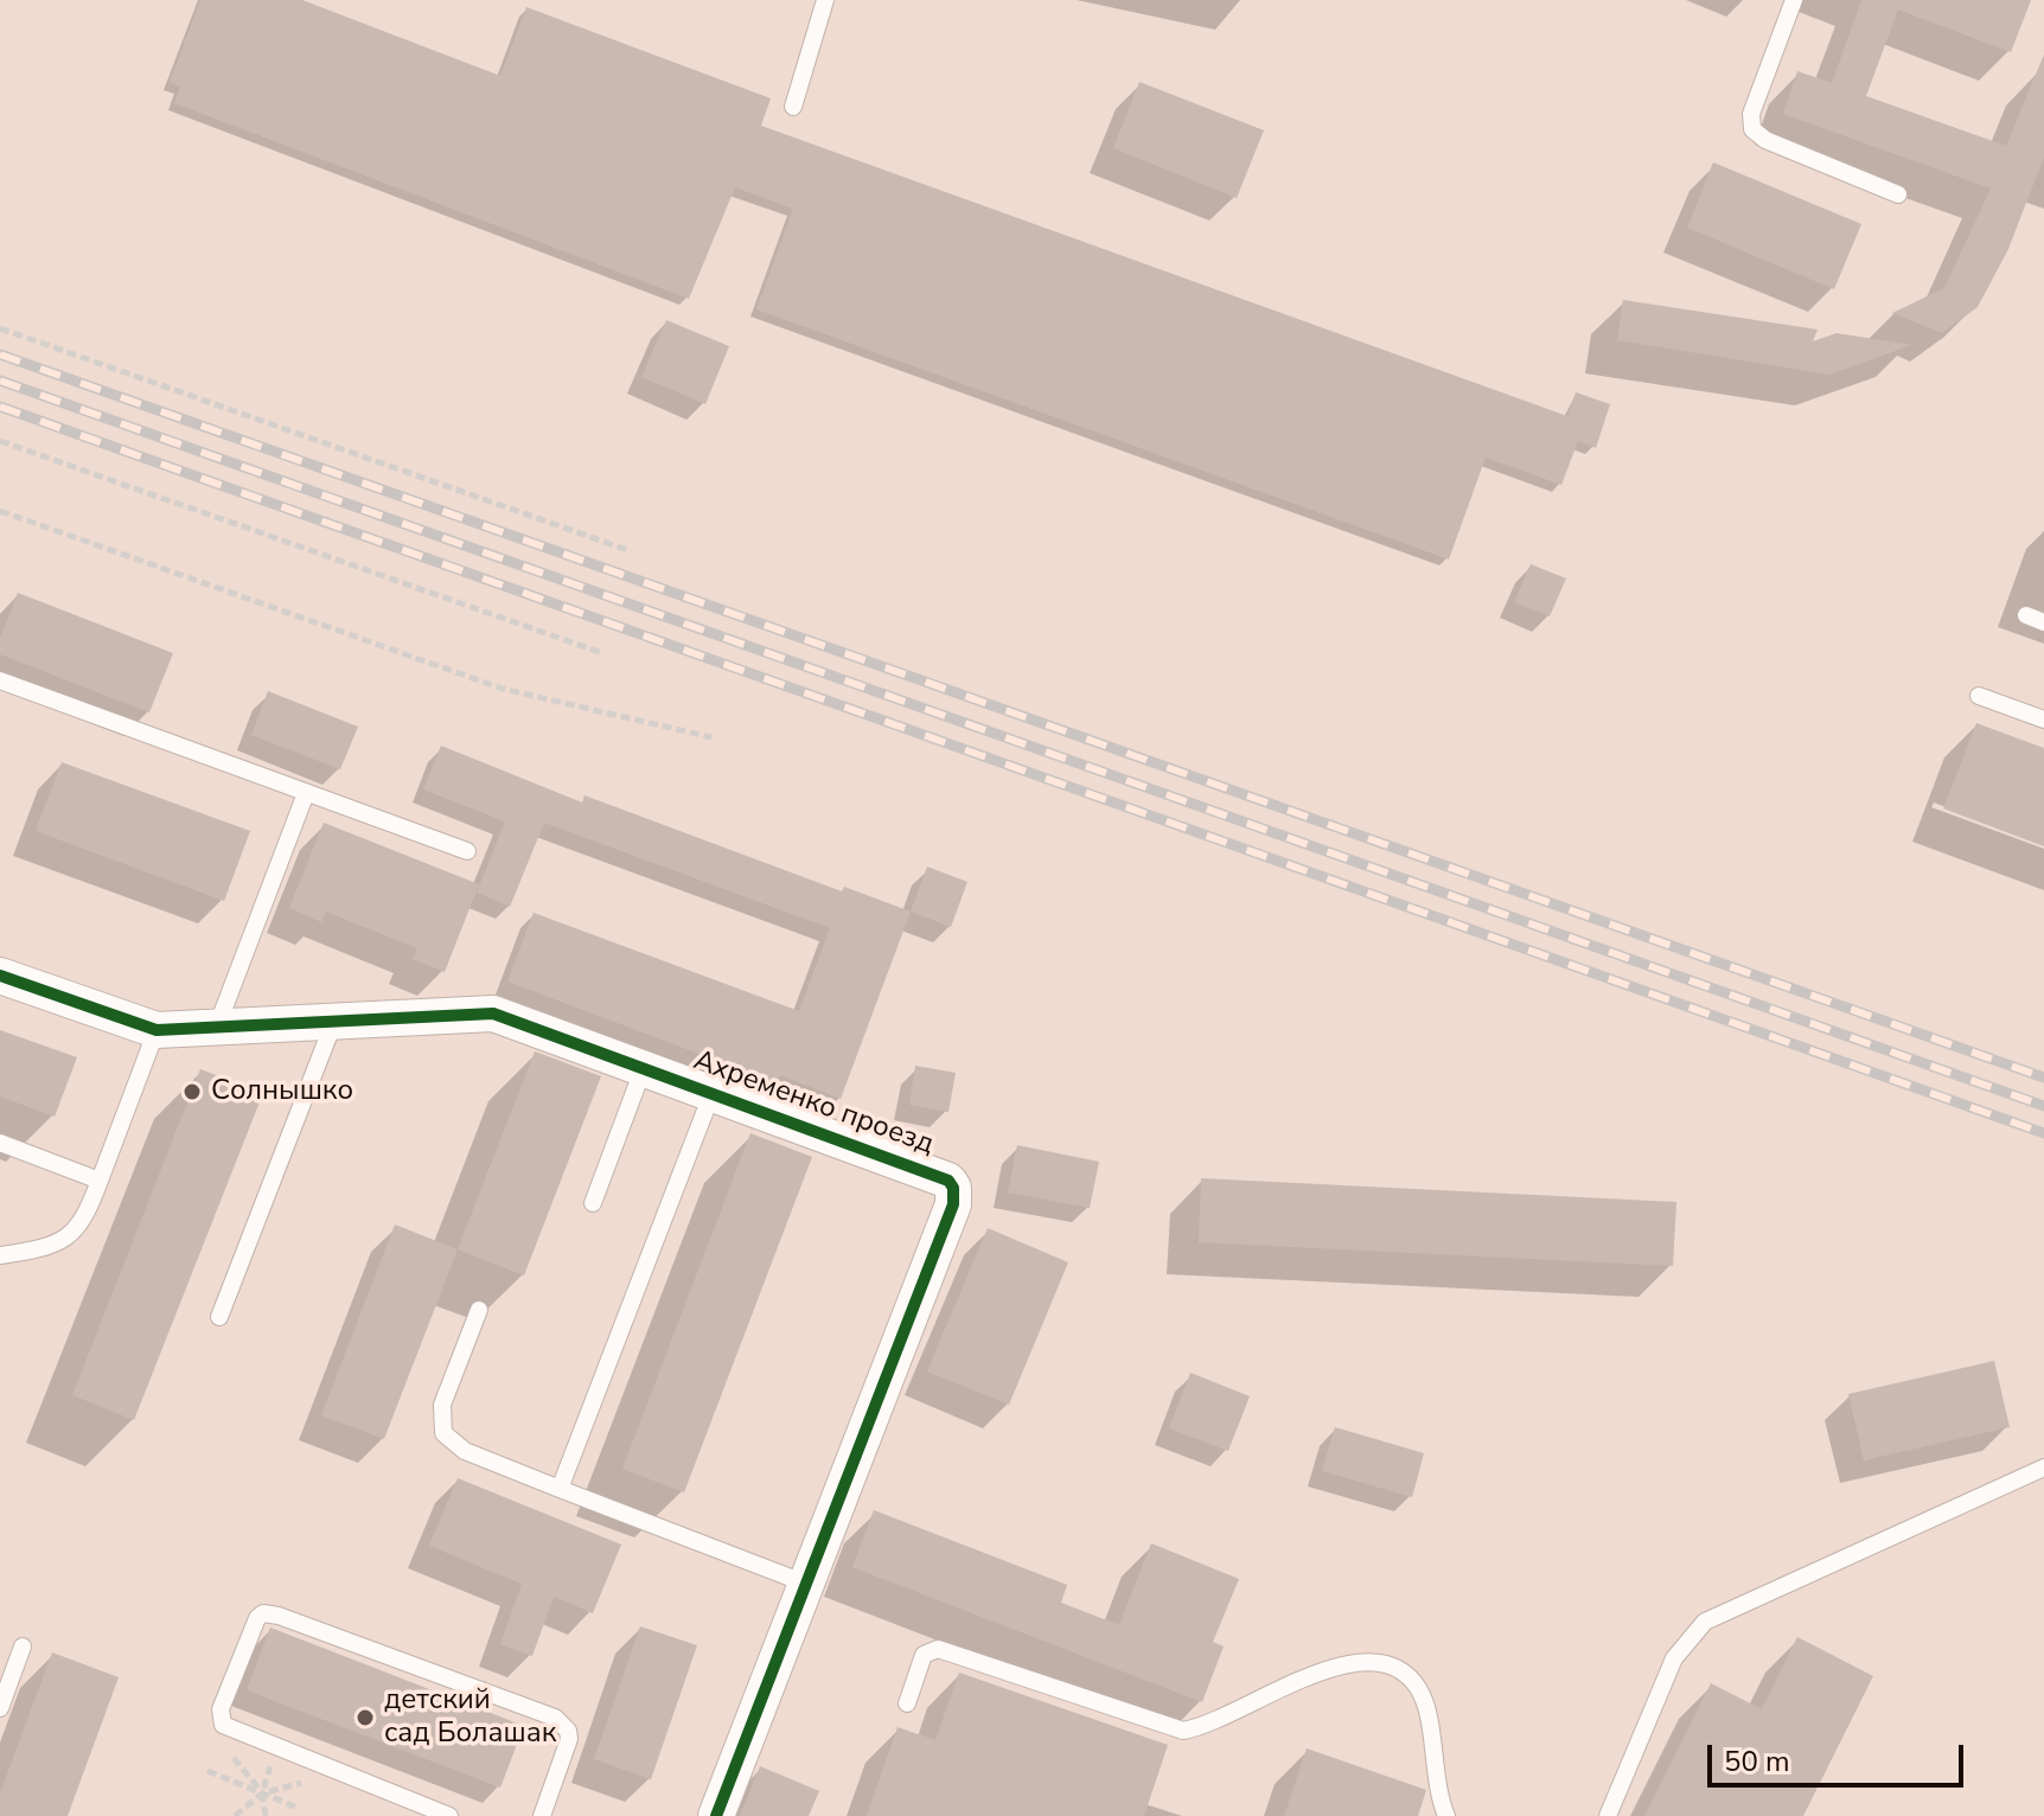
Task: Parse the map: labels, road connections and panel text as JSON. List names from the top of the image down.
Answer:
{
  "streets": {
    "street": ["Ахременко проезд"]
  },
  "places": ["Солнышко", "детский сад Болашак"],
  "scale_bar": "50 m"
}
